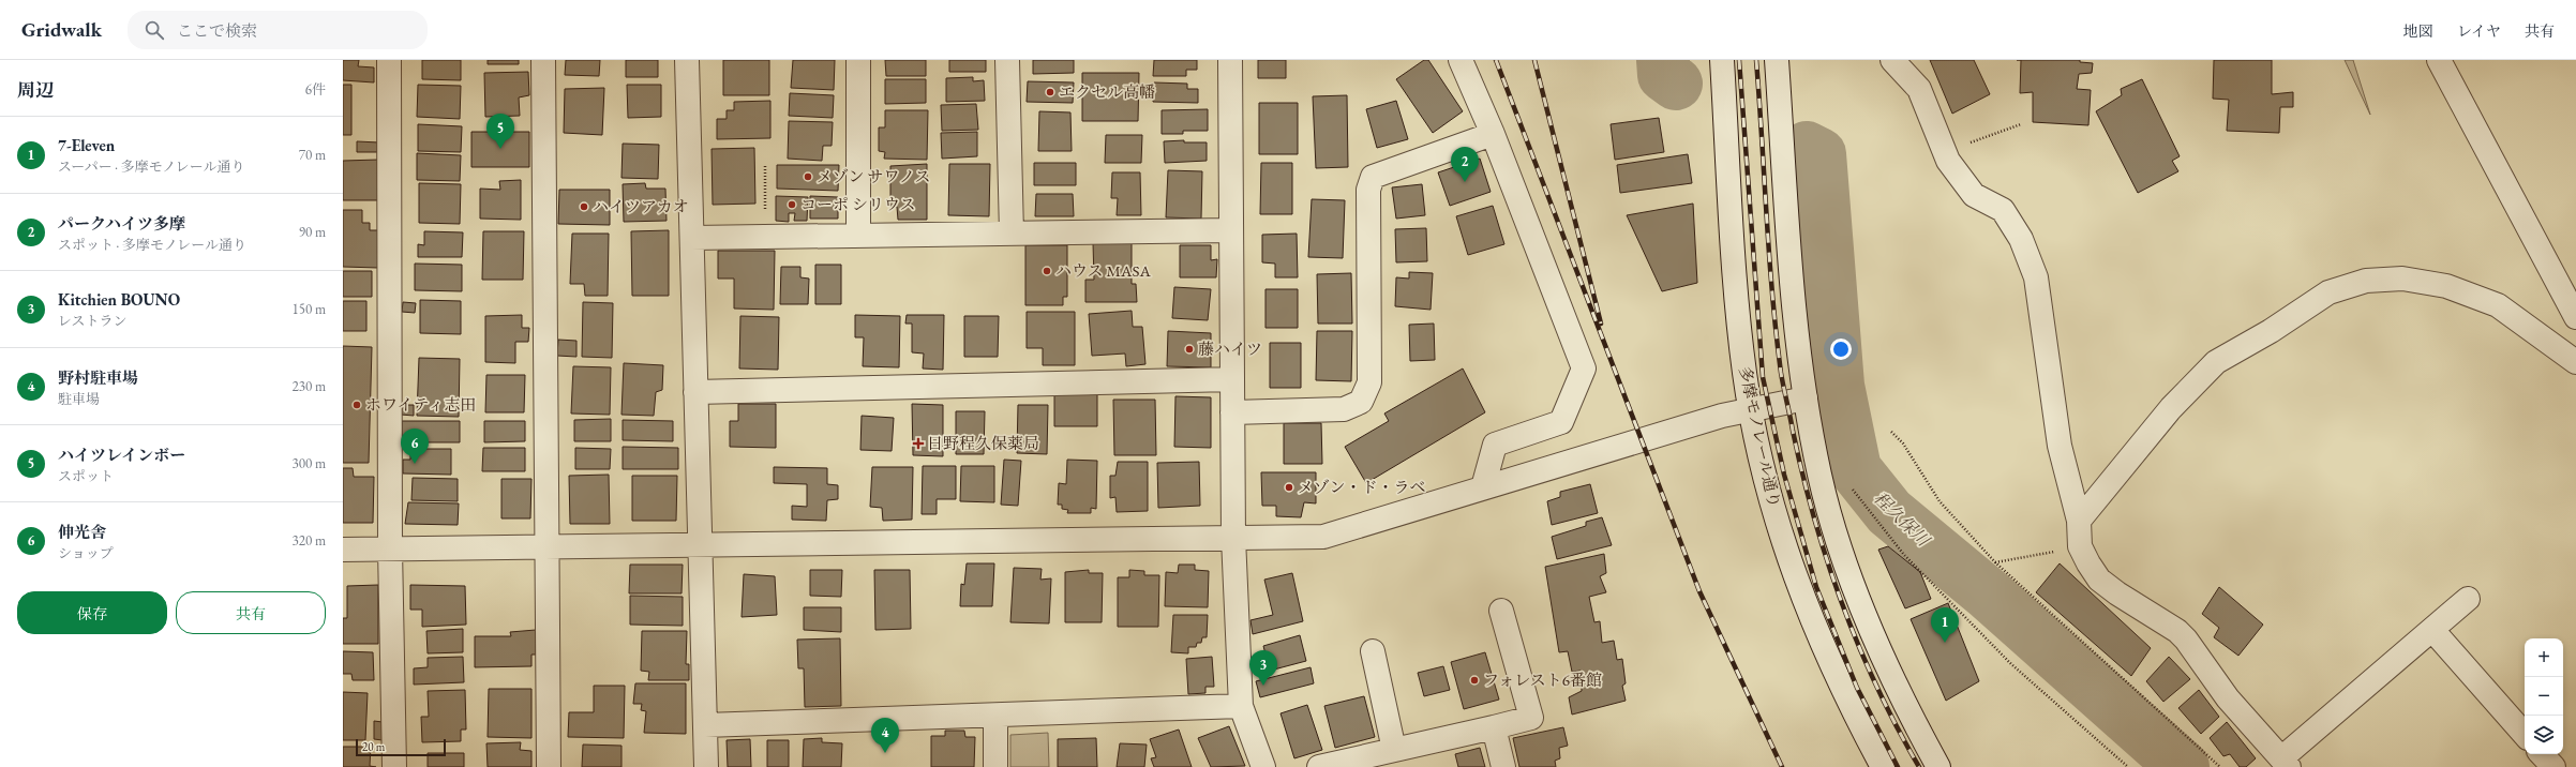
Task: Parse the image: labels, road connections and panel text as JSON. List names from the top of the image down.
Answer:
{
  "streets": {
    "street": ["多摩モノレール通り"]
  },
  "water": ["程久保川"],
  "places": {
    "other": [
      "エクセル高幡",
      "メゾン サワノス",
      "コーポ シリウス",
      "ハイツアカオ",
      "ハウス MASA",
      "藤ハイツ",
      "ホワイティ志田",
      "メゾン・ド・ラベ",
      "フォレスト6番館"
    ],
    "health": ["日野程久保薬局"]
  },
  "scale_bar": "20 m",
  "page": {
    "header": "Gridwalk",
    "search": "ここで検索",
    "nav": ["地図", "レイヤ", "共有"],
    "heading": ["周辺", "6件"],
    "pins": [
      "5",
      "2",
      "6",
      "1",
      "3",
      "4"
    ],
    "list": [
      {
        "mark": "1",
        "name": "7-Eleven",
        "note": "スーパー · 多摩モノレール通り",
        "value": "70 m"
      },
      {
        "mark": "2",
        "name": "パークハイツ多摩",
        "note": "スポット · 多摩モノレール通り",
        "value": "90 m"
      },
      {
        "mark": "3",
        "name": "Kitchien BOUNO",
        "note": "レストラン",
        "value": "150 m"
      },
      {
        "mark": "4",
        "name": "野村駐車場",
        "note": "駐車場",
        "value": "230 m"
      },
      {
        "mark": "5",
        "name": "ハイツレインボー",
        "note": "スポット",
        "value": "300 m"
      },
      {
        "mark": "6",
        "name": "伸光舎",
        "note": "ショップ",
        "value": "320 m"
      }
    ],
    "buttons": ["保存", "共有"],
    "map_buttons": ["+", "−"],
    "scale": "20 m"
  }
}
